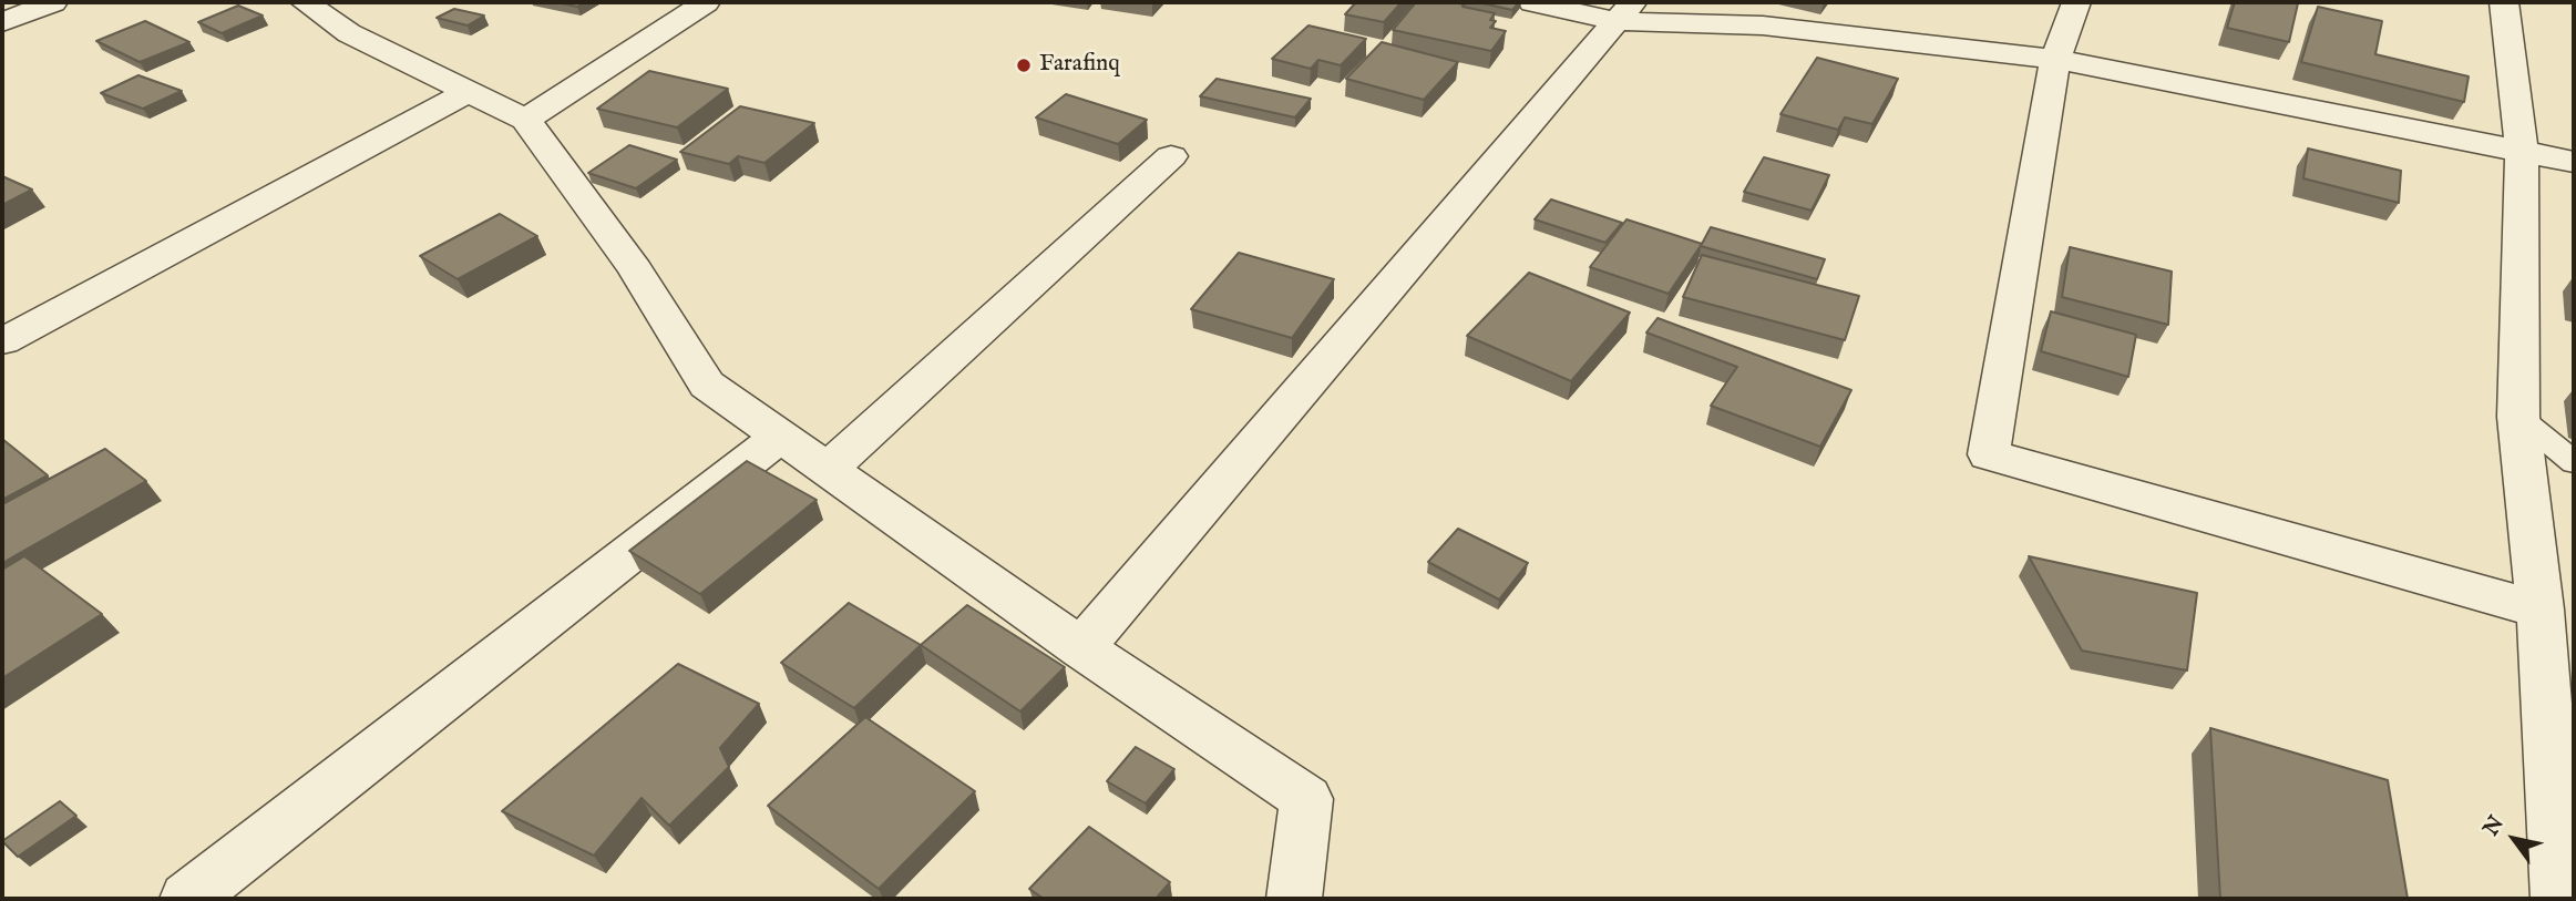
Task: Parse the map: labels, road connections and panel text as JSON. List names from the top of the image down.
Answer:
{
  "places": ["Farafinq"],
  "north": "top left"
}
